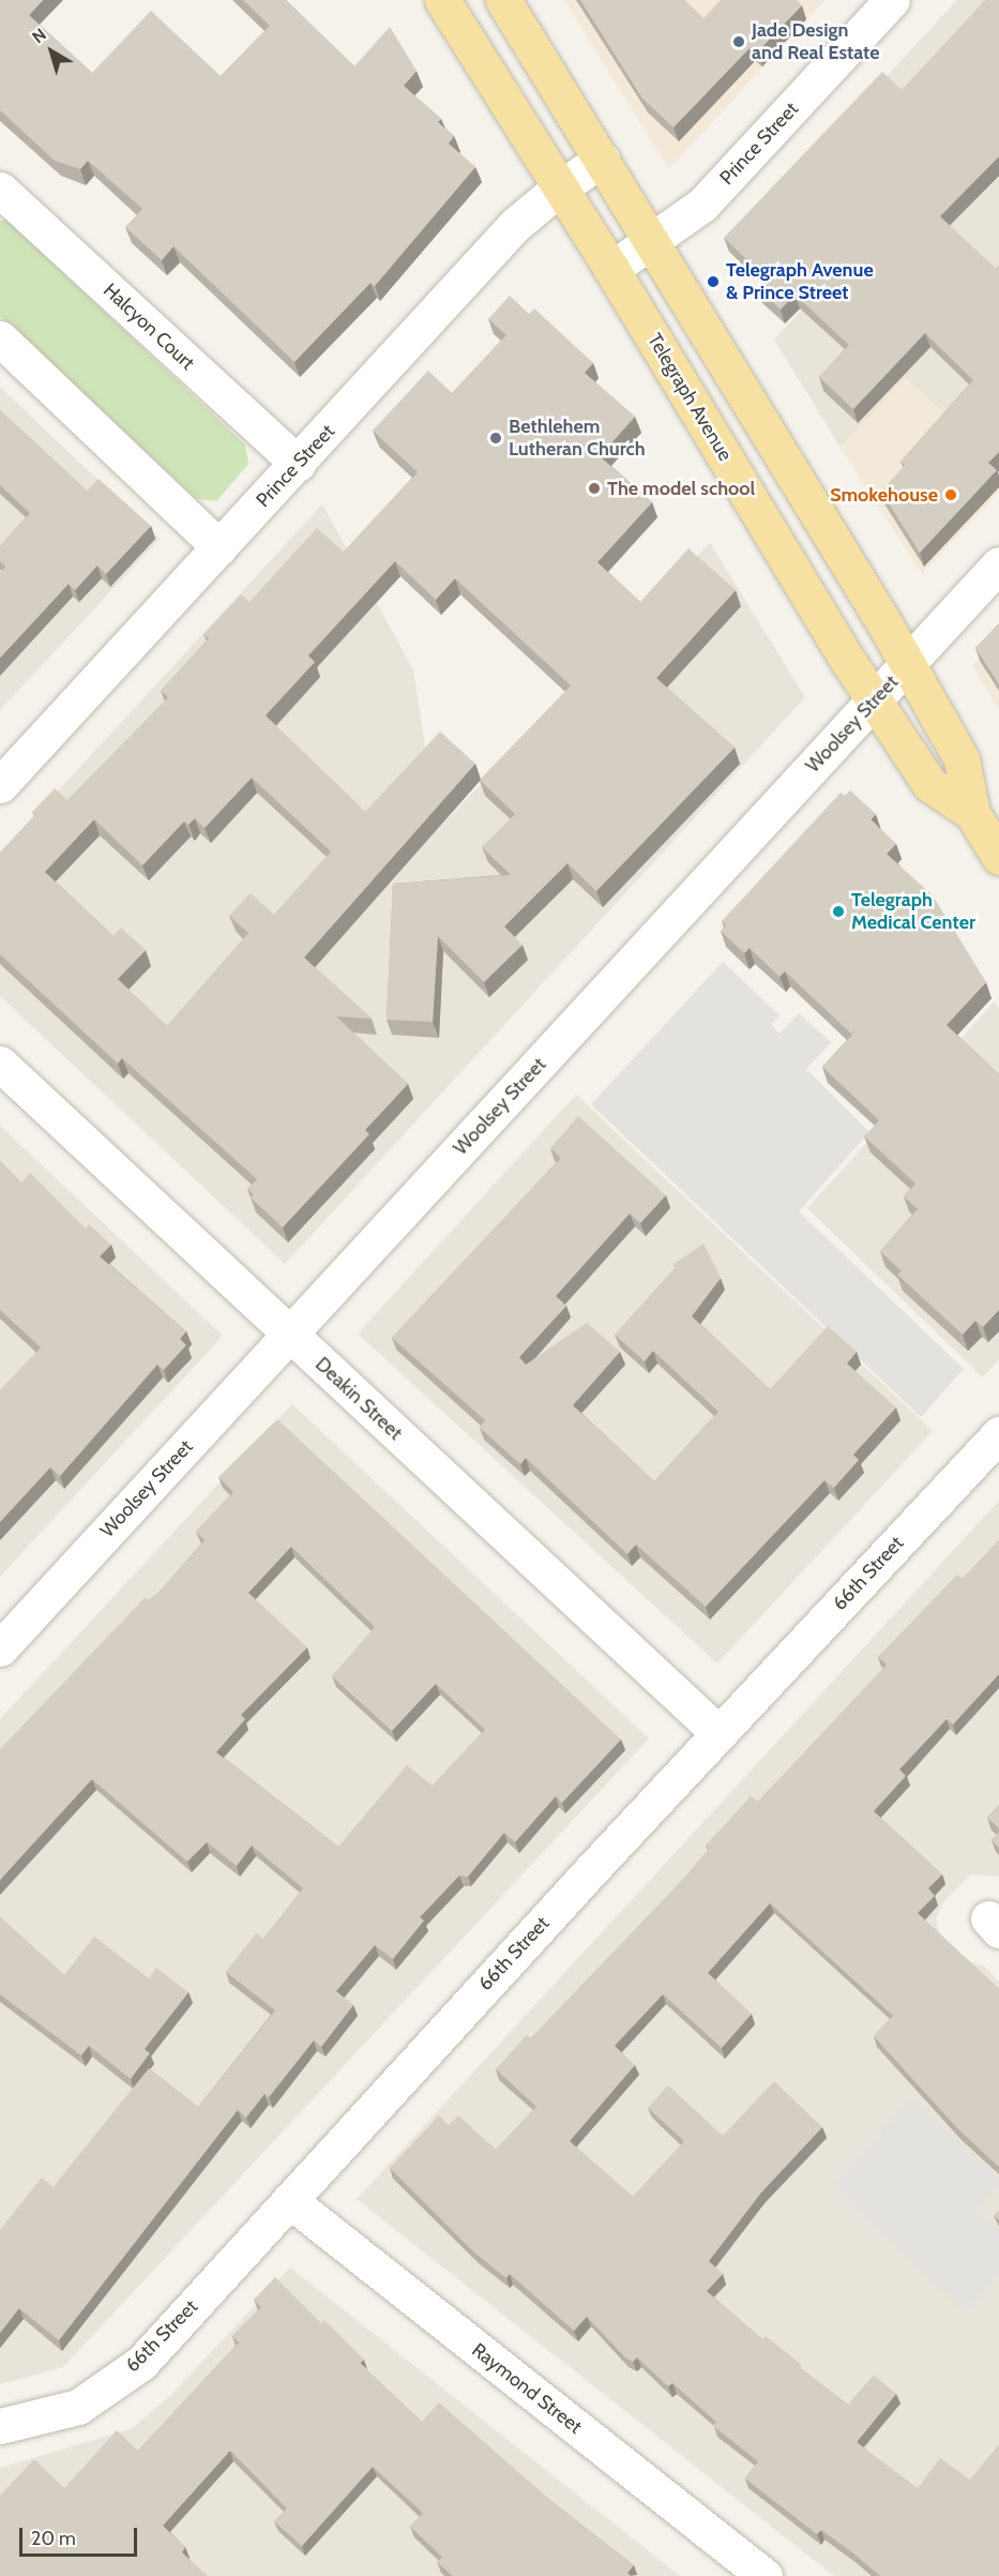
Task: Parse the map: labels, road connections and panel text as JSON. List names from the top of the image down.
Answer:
{
  "streets": {
    "main road": ["Telegraph Avenue"],
    "street": [
      "Prince Street",
      "Halcyon Court",
      "Woolsey Street",
      "Deakin Street",
      "66th Street",
      "Raymond Street"
    ]
  },
  "crossings": [
    ["Prince Street", "Halcyon Court"],
    ["Prince Street", "Telegraph Avenue"],
    ["Telegraph Avenue", "Woolsey Street"],
    ["Woolsey Street", "Deakin Street"],
    ["Deakin Street", "66th Street"],
    ["66th Street", "Raymond Street"]
  ],
  "places": [
    "Jade Design and Real Estate",
    "Telegraph Avenue & Prince Street",
    "Bethlehem Lutheran Church",
    "The model school",
    "Smokehouse",
    "Telegraph Medical Center"
  ],
  "scale_bar": "20 m",
  "north": "top left"
}
